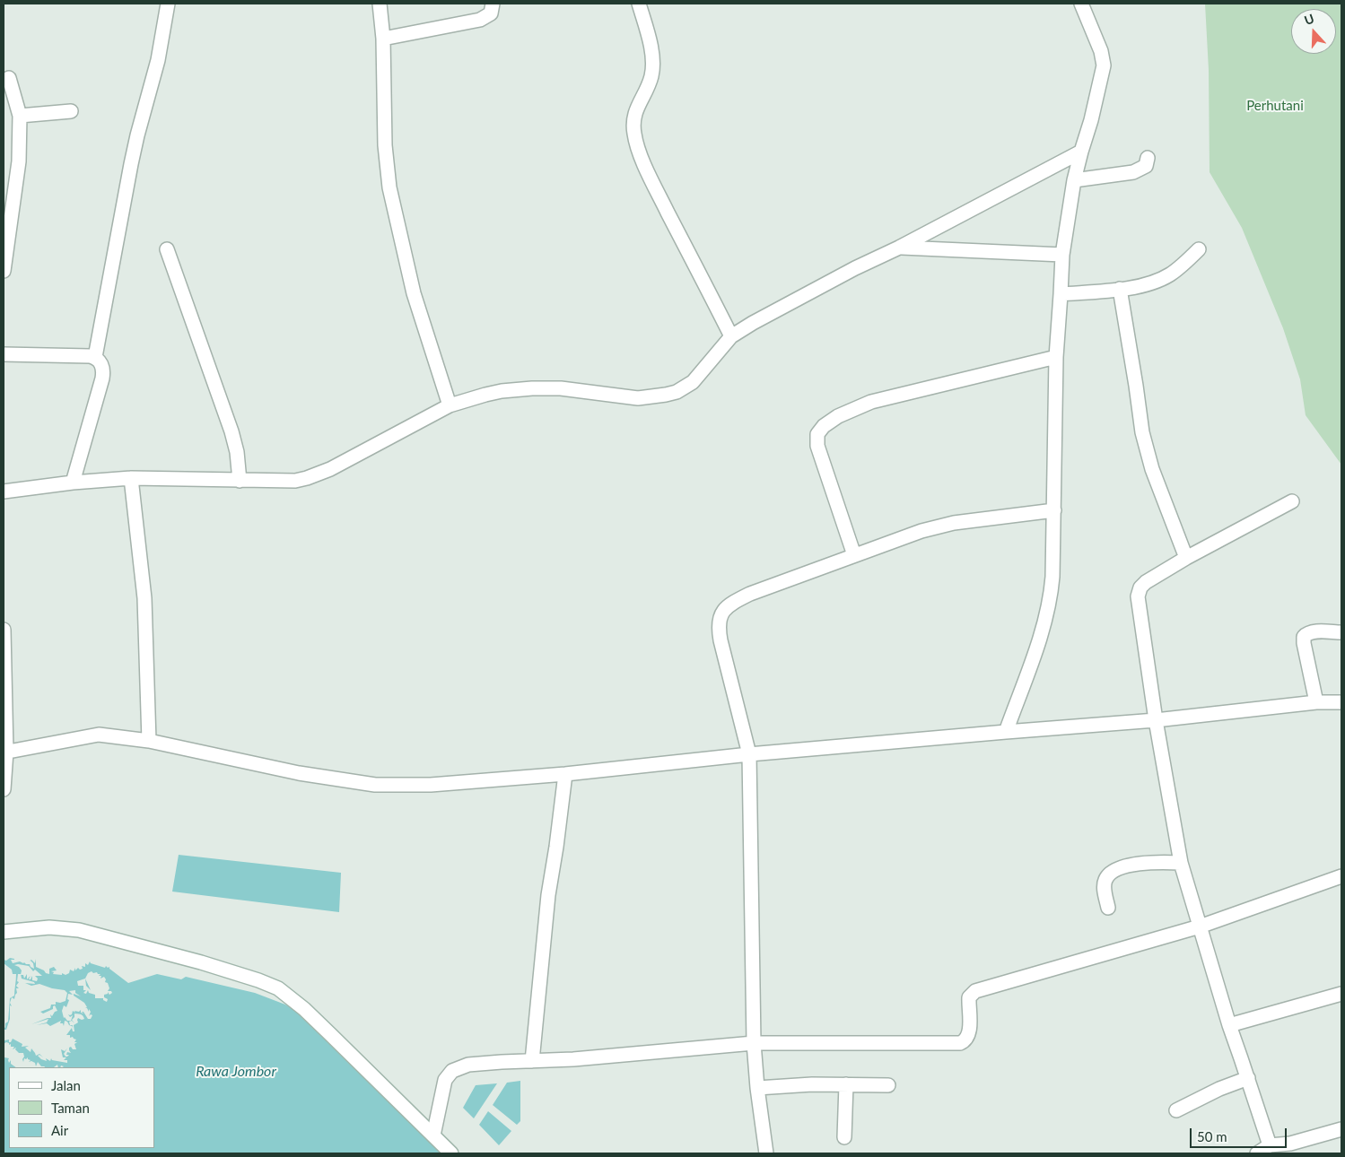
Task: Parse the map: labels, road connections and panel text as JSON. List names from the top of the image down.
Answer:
{
  "water": ["Rawa Jombor"],
  "parks": ["Perhutani"],
  "legend": ["Jalan", "Taman", "Air"],
  "scale_bar": "50 m",
  "north": "top"
}
